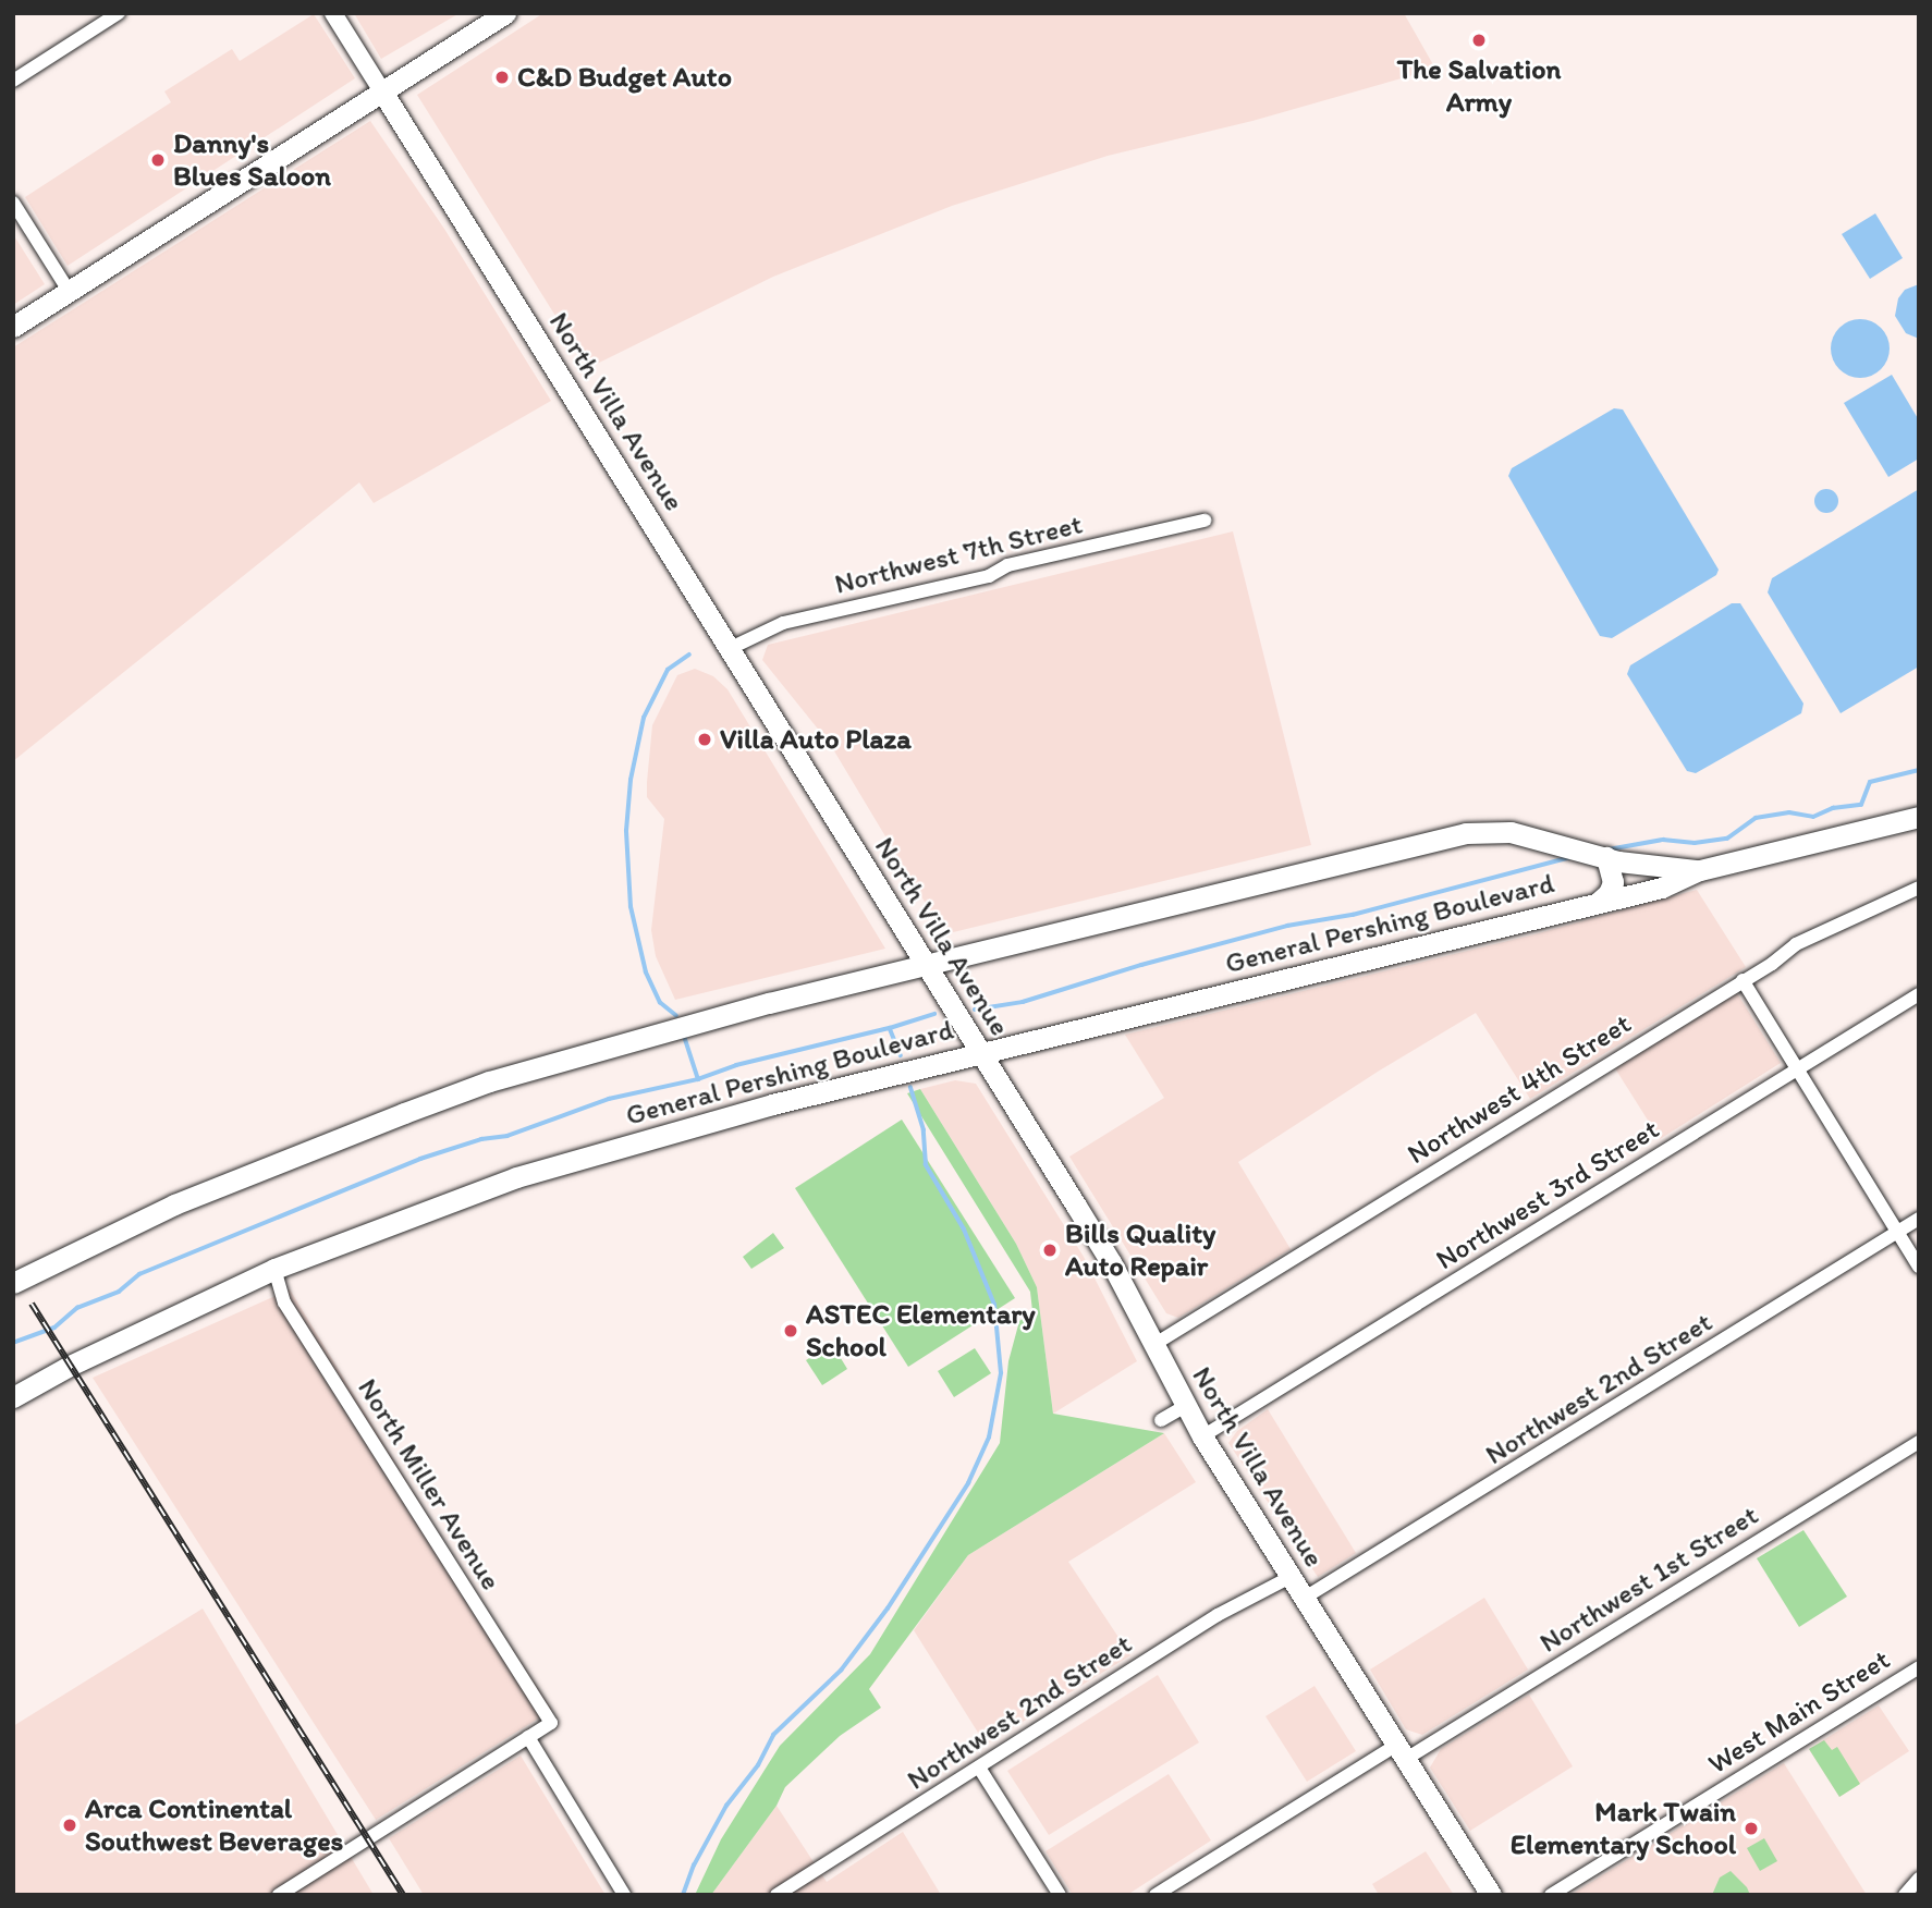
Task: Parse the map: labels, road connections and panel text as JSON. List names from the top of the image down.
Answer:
{
  "streets": {
    "main road": ["North Villa Avenue", "General Pershing Boulevard"],
    "street": [
      "Northwest 7th Street",
      "Northwest 4th Street",
      "Northwest 3rd Street",
      "Northwest 2nd Street",
      "North Miller Avenue",
      "Northwest 1st Street",
      "West Main Street"
    ]
  },
  "crossings": [
    ["North Villa Avenue", "Northwest 7th Street"],
    ["North Villa Avenue", "General Pershing Boulevard"],
    ["North Villa Avenue", "Northwest 4th Street"],
    ["North Villa Avenue", "Northwest 3rd Street"],
    ["North Villa Avenue", "Northwest 2nd Street"],
    ["North Villa Avenue", "Northwest 1st Street"],
    ["General Pershing Boulevard", "North Miller Avenue"]
  ],
  "places": [
    "The Salvation Army",
    "C&D Budget Auto",
    "Danny's Blues Saloon",
    "Villa Auto Plaza",
    "Bills Quality Auto Repair",
    "ASTEC Elementary School",
    "Arca Continental Southwest Beverages",
    "Mark Twain Elementary School"
  ]
}
